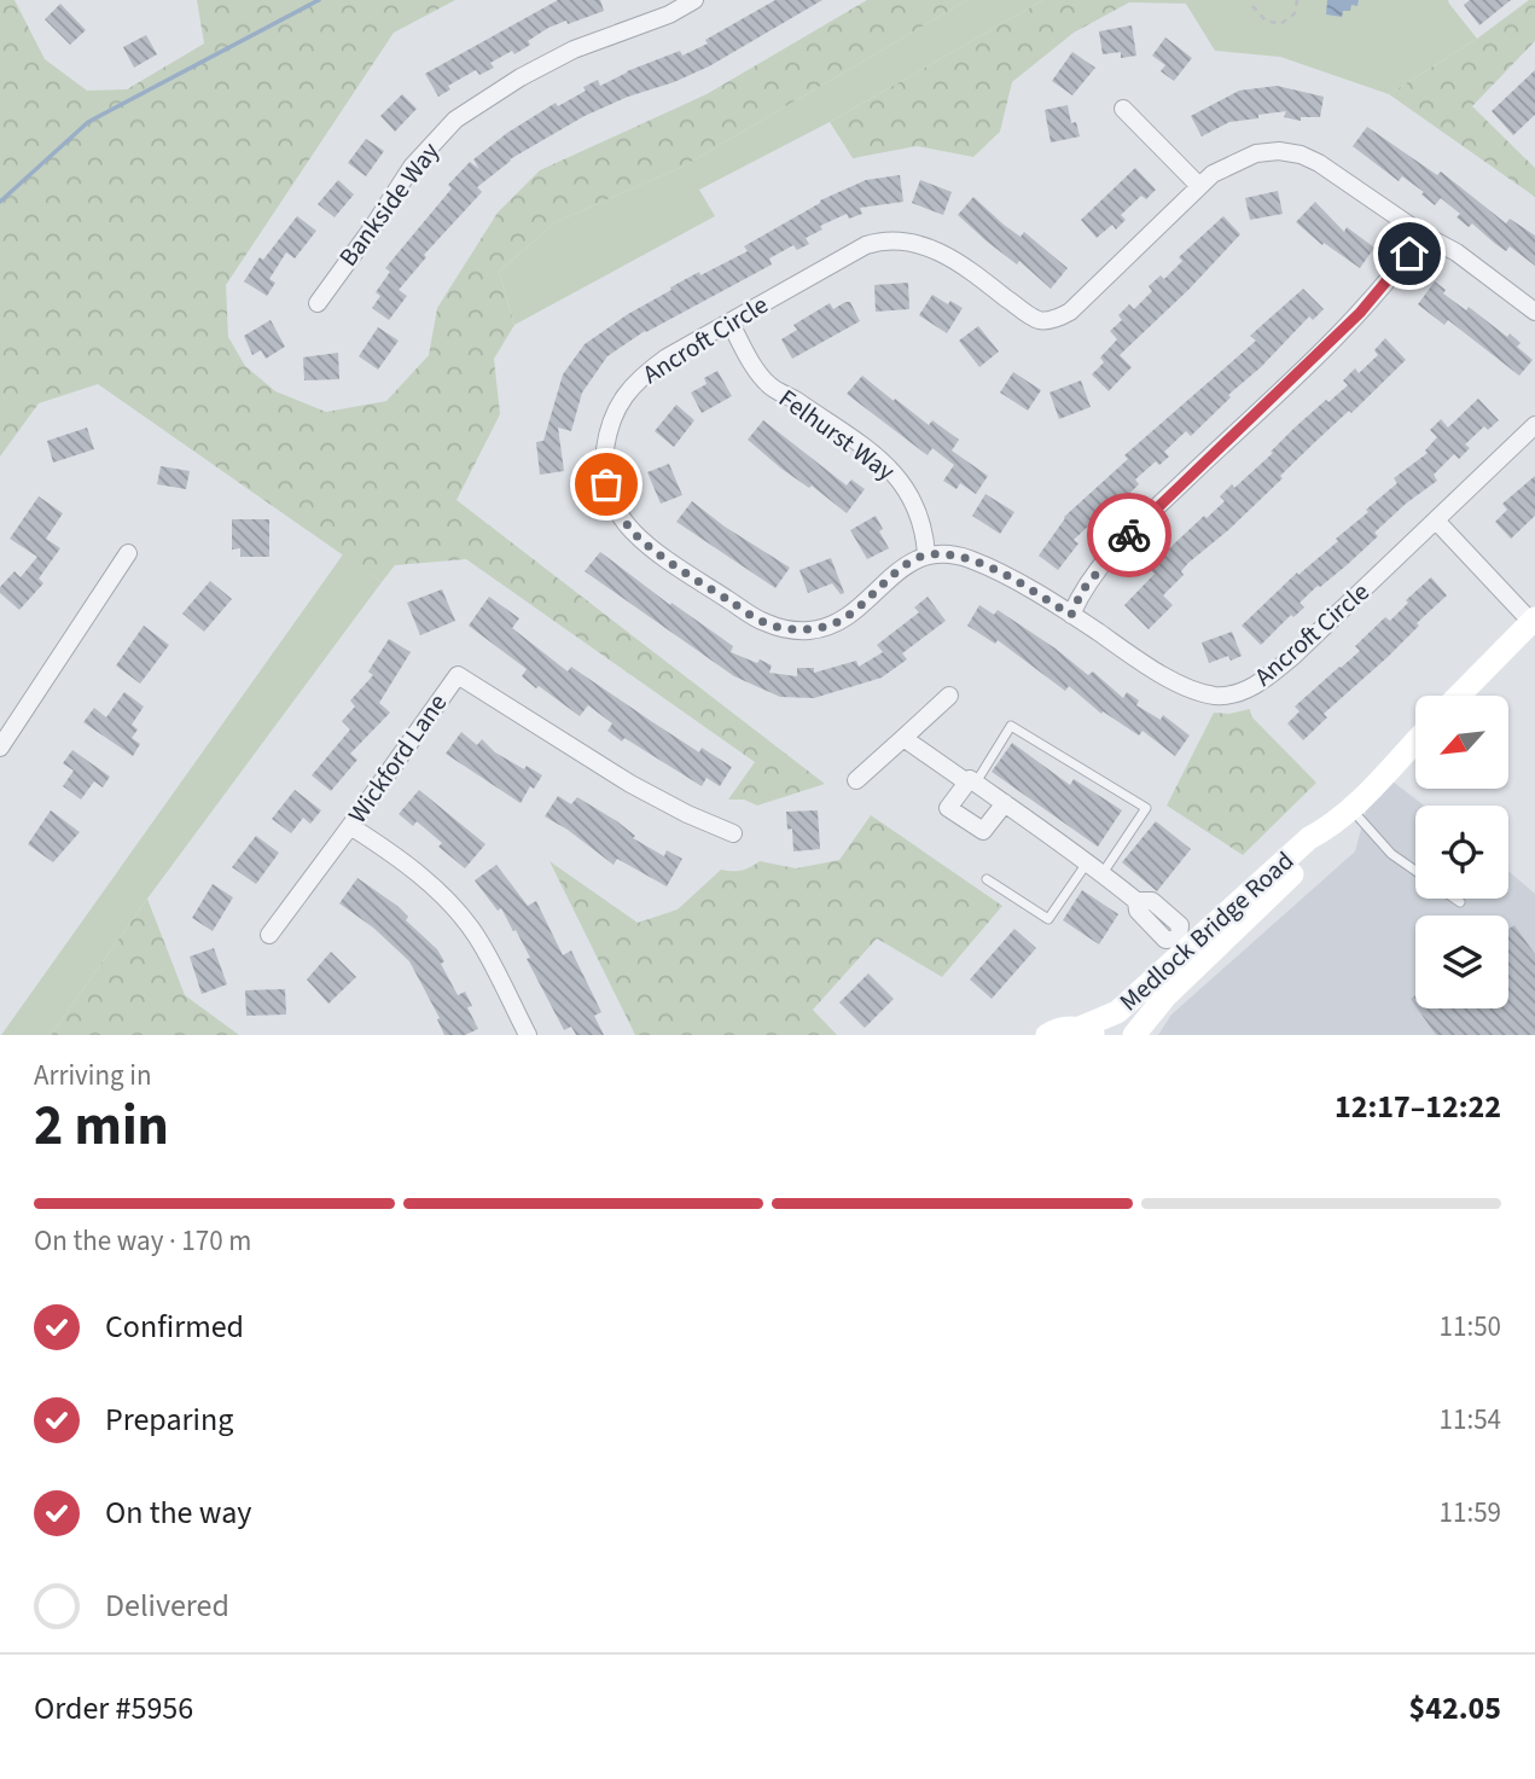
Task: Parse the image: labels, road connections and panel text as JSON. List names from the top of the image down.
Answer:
{
  "streets": {
    "main road": ["Medlock Bridge Road"],
    "street": [
      "Bankside Way",
      "Ancroft Circle",
      "Felhurst Way",
      "Wickford Lane"
    ]
  },
  "crossings": [
    ["Ancroft Circle", "Felhurst Way"]
  ],
  "north": "bottom left",
  "page": {
    "heading": ["2 min", "Arriving in", "12:17–12:22"],
    "panel": ["Order #5956", "$42.05"],
    "bar": "On the way · 170 m",
    "list": [
      ["Confirmed", "11:50"],
      ["Preparing", "11:54"],
      ["On the way", "11:59"],
      "Delivered"
    ]
  }
}
